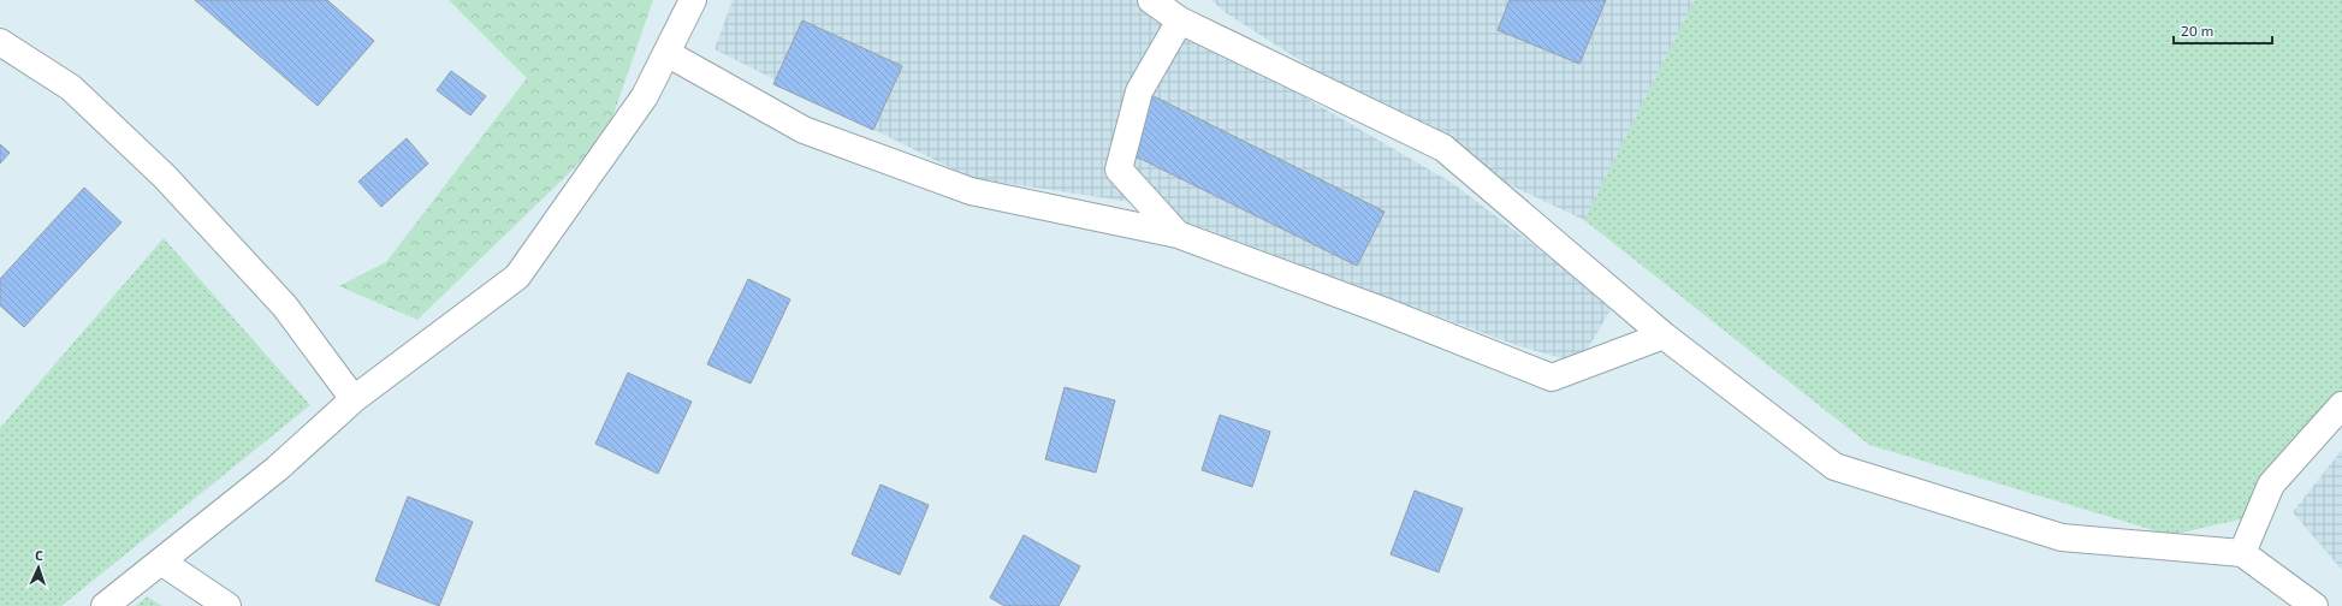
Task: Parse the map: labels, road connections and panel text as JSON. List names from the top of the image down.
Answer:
{
  "scale_bar": "20 m",
  "north": "top"
}
